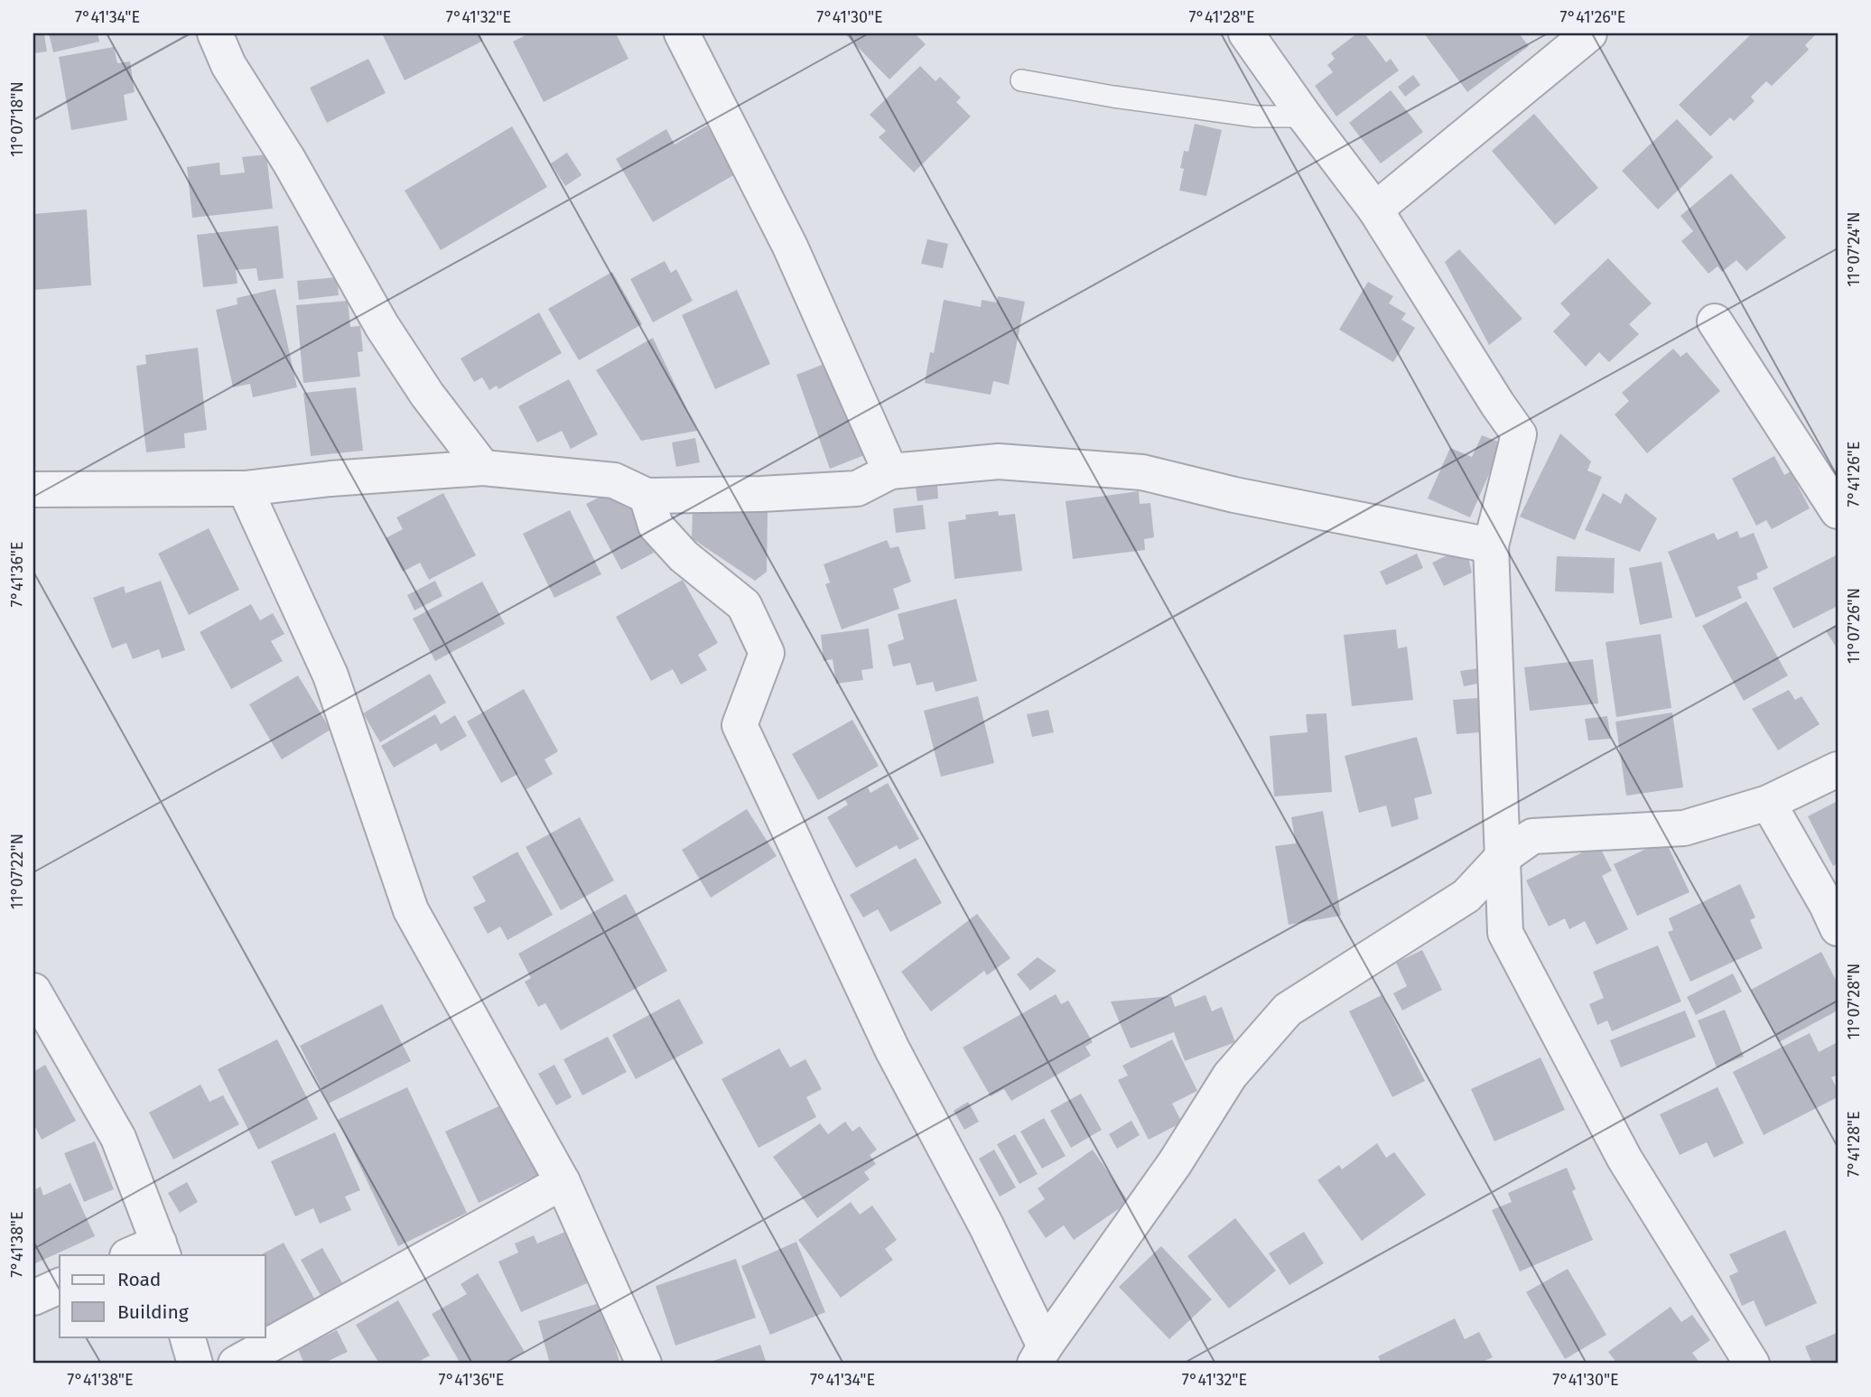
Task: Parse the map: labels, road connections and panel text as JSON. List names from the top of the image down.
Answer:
{
  "legend": ["Road", "Building"],
  "coordinates": [
    "7°41'34\"E",
    "7°41'32\"E",
    "7°41'30\"E",
    "7°41'28\"E",
    "7°41'26\"E",
    "11°07'18\"N",
    "11°07'24\"N",
    "7°41'36\"E",
    "11°07'26\"N",
    "11°07'22\"N",
    "11°07'28\"N",
    "7°41'38\"E"
  ]
}
